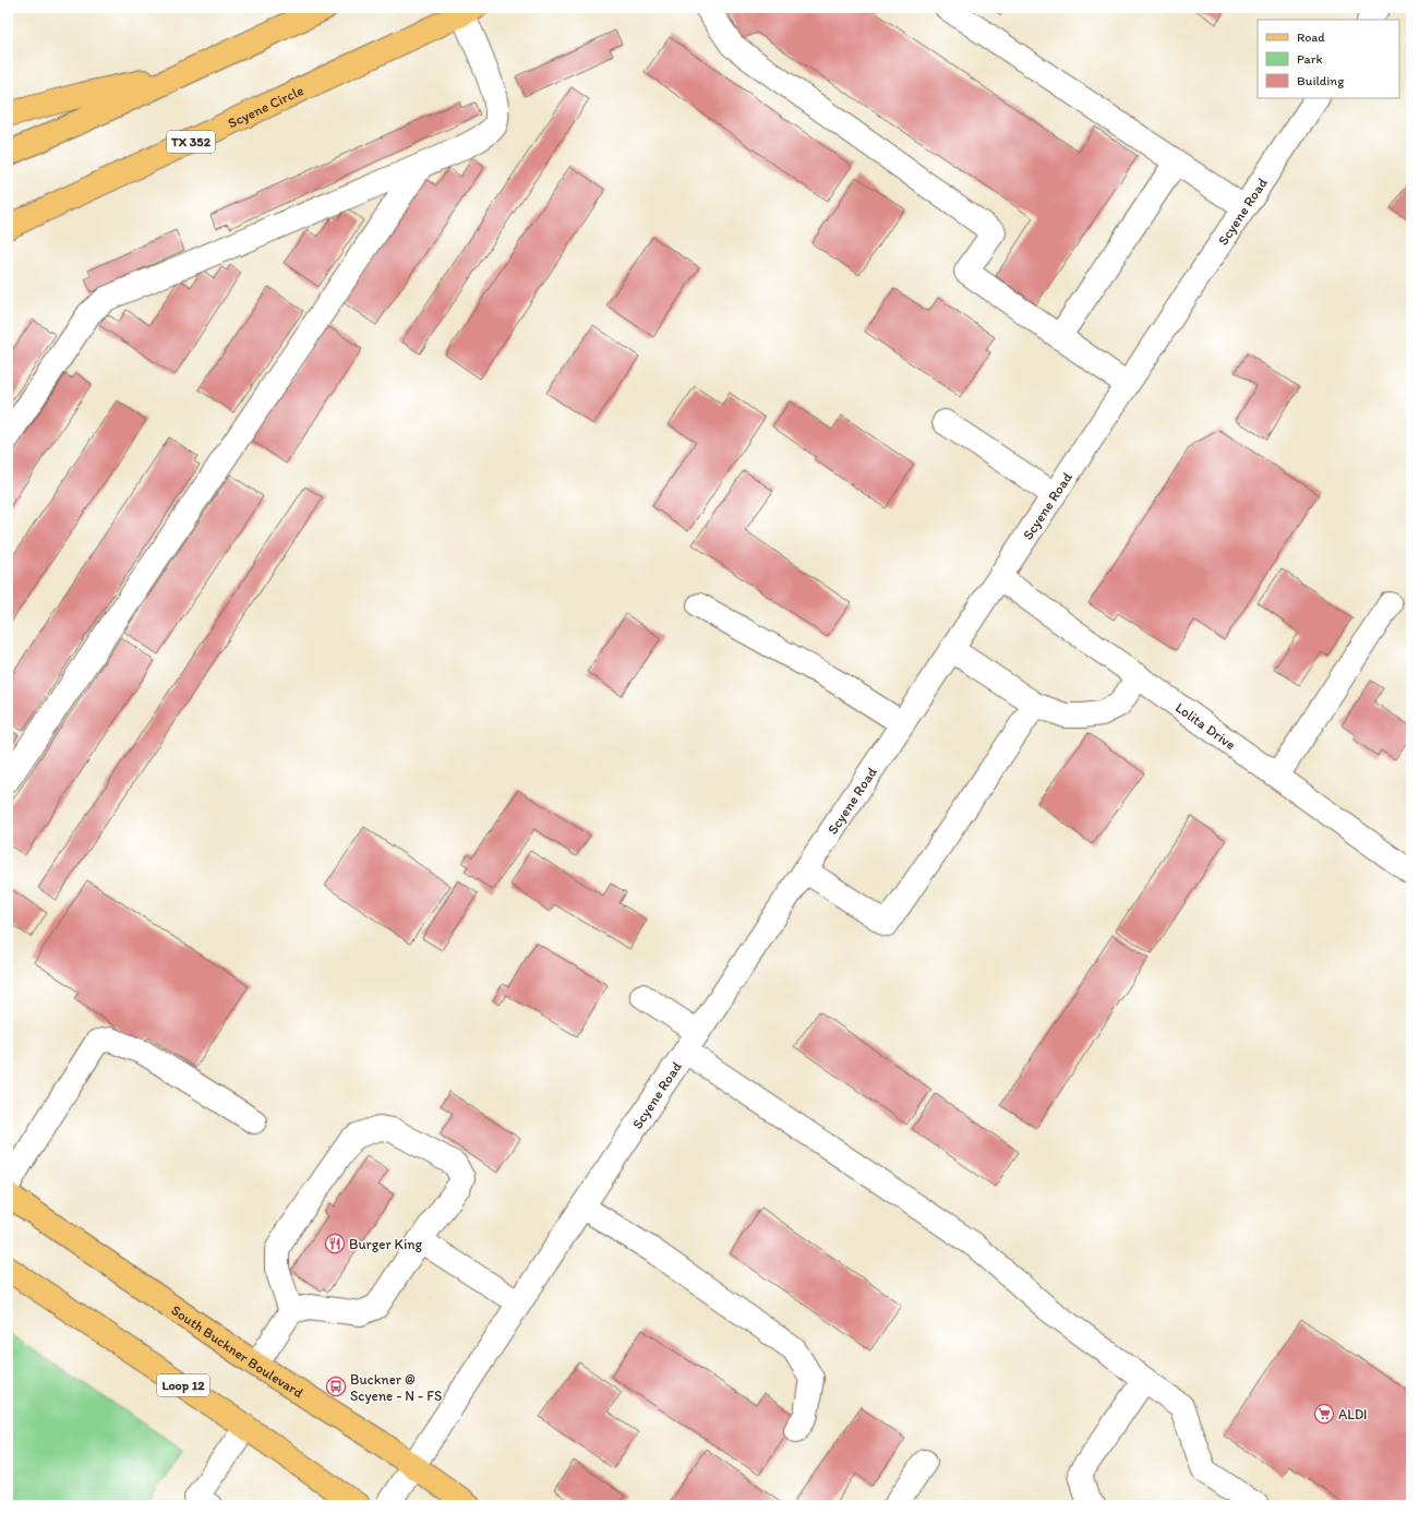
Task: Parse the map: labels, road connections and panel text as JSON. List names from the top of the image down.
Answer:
{
  "streets": {
    "main road": [
      "Scyene Circle",
      "TX 352",
      "South Buckner Boulevard",
      "Loop 12"
    ],
    "street": ["Scyene Road", "Lolita Drive"]
  },
  "crossings": [
    ["Scyene Road", "Lolita Drive"],
    ["Scyene Road", "South Buckner Boulevard"]
  ],
  "places": {
    "restaurant": ["Burger King"],
    "bus stop": ["Buckner @ Scyene - N - FS"],
    "supermarket": ["ALDI"]
  },
  "legend": ["Road", "Park", "Building"]
}
